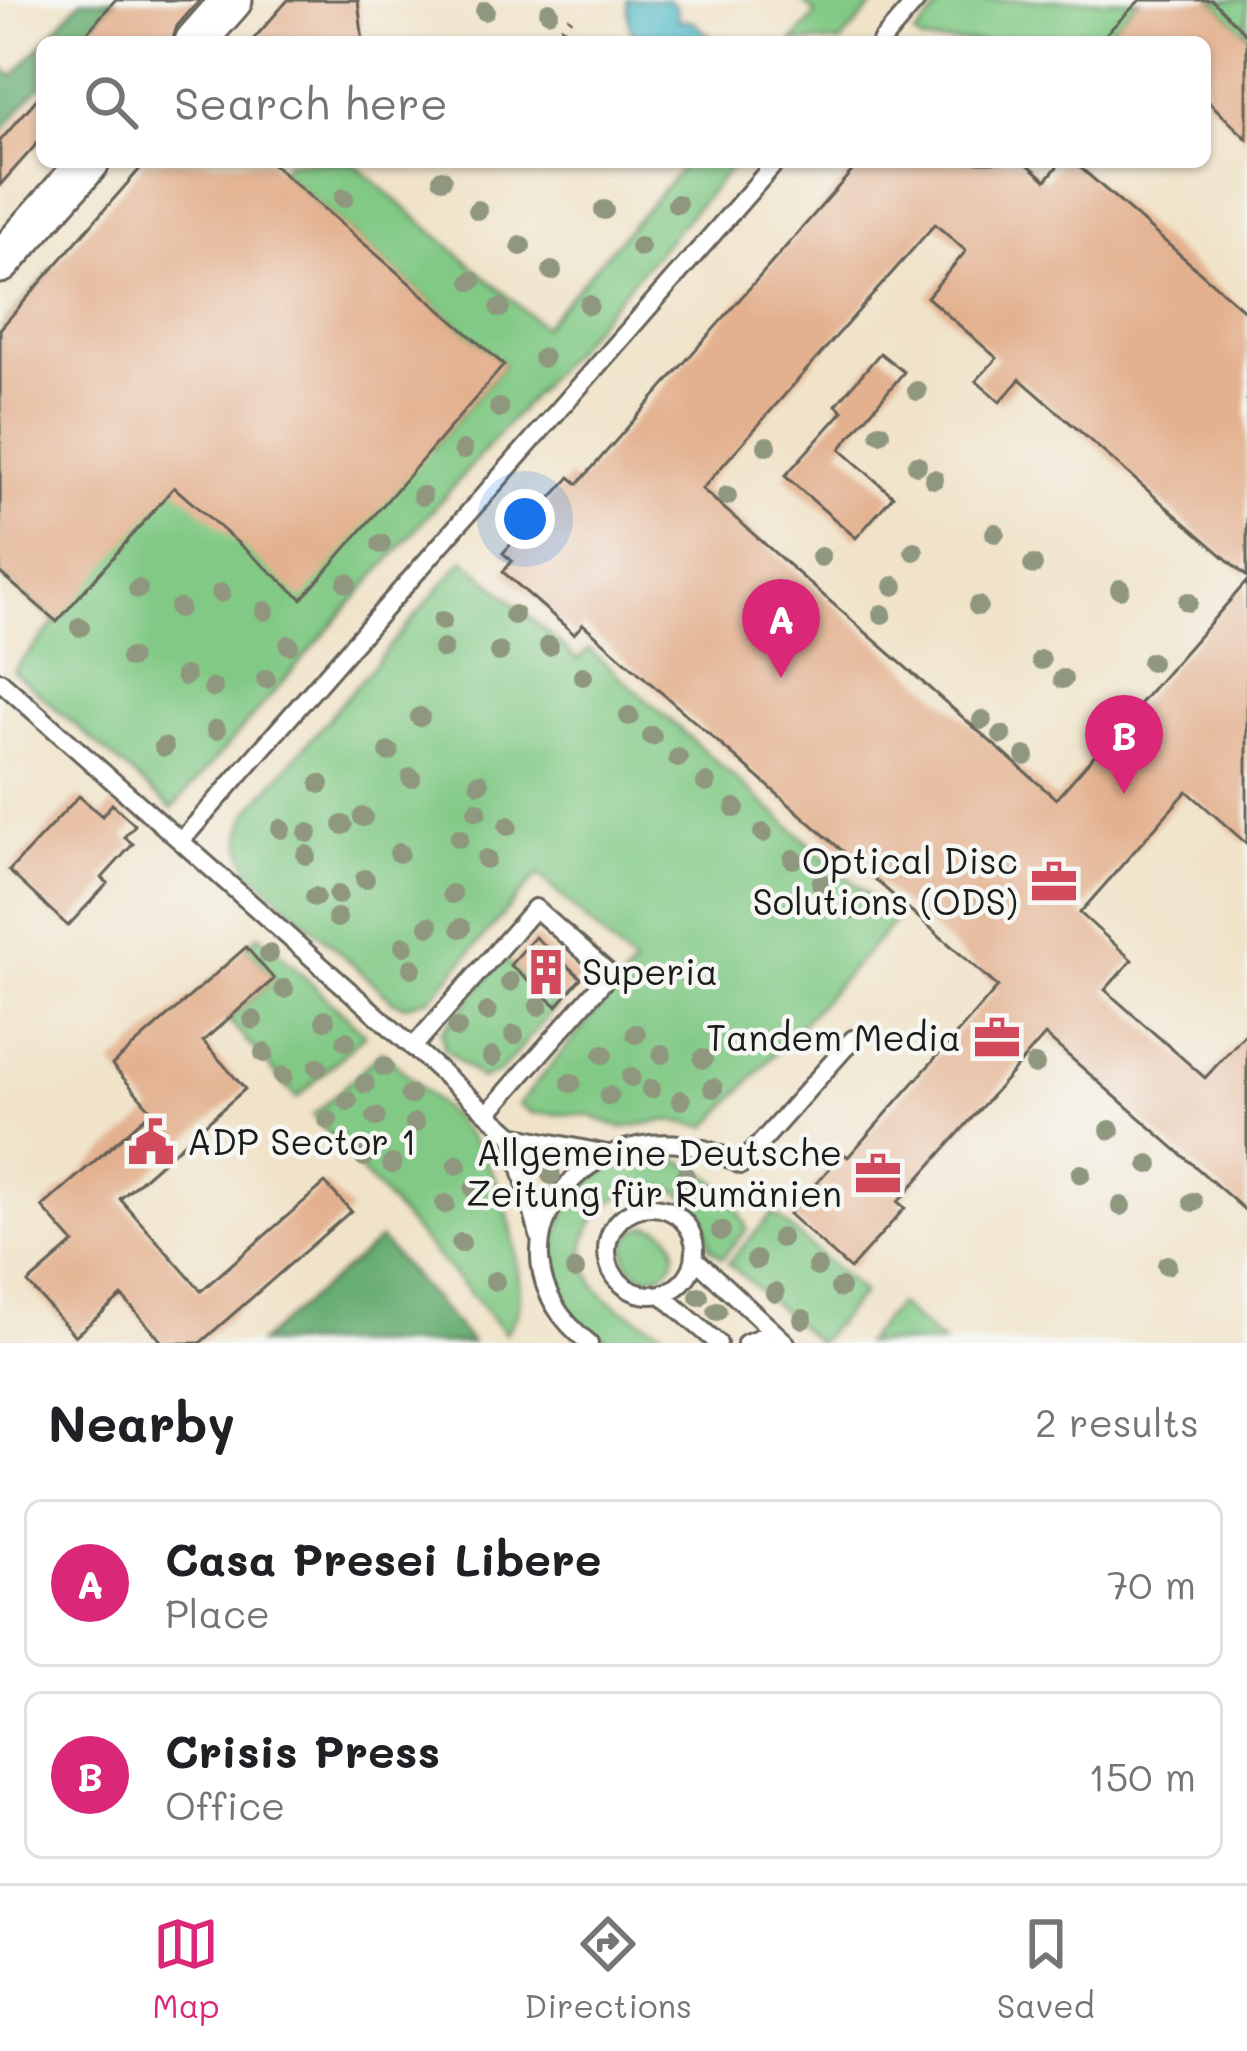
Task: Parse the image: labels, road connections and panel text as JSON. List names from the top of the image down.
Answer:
{
  "places": {
    "office": ["Optical Disc Solutions (ODS)", "Tandem Media", "Allgemeine Deutsche Zeitung für Rumänien"],
    "building": ["Superia"],
    "public building": ["ADP Sector 1"]
  },
  "page": {
    "search": "Search here",
    "pins": ["A", "B"],
    "heading": ["Nearby", "2 results"],
    "list": [
      {
        "mark": "A",
        "name": "Casa Presei Libere",
        "note": "Place",
        "value": "70 m"
      },
      {
        "mark": "B",
        "name": "Crisis Press",
        "note": "Office",
        "value": "150 m"
      }
    ],
    "nav": ["Map", "Directions", "Saved"]
  }
}
